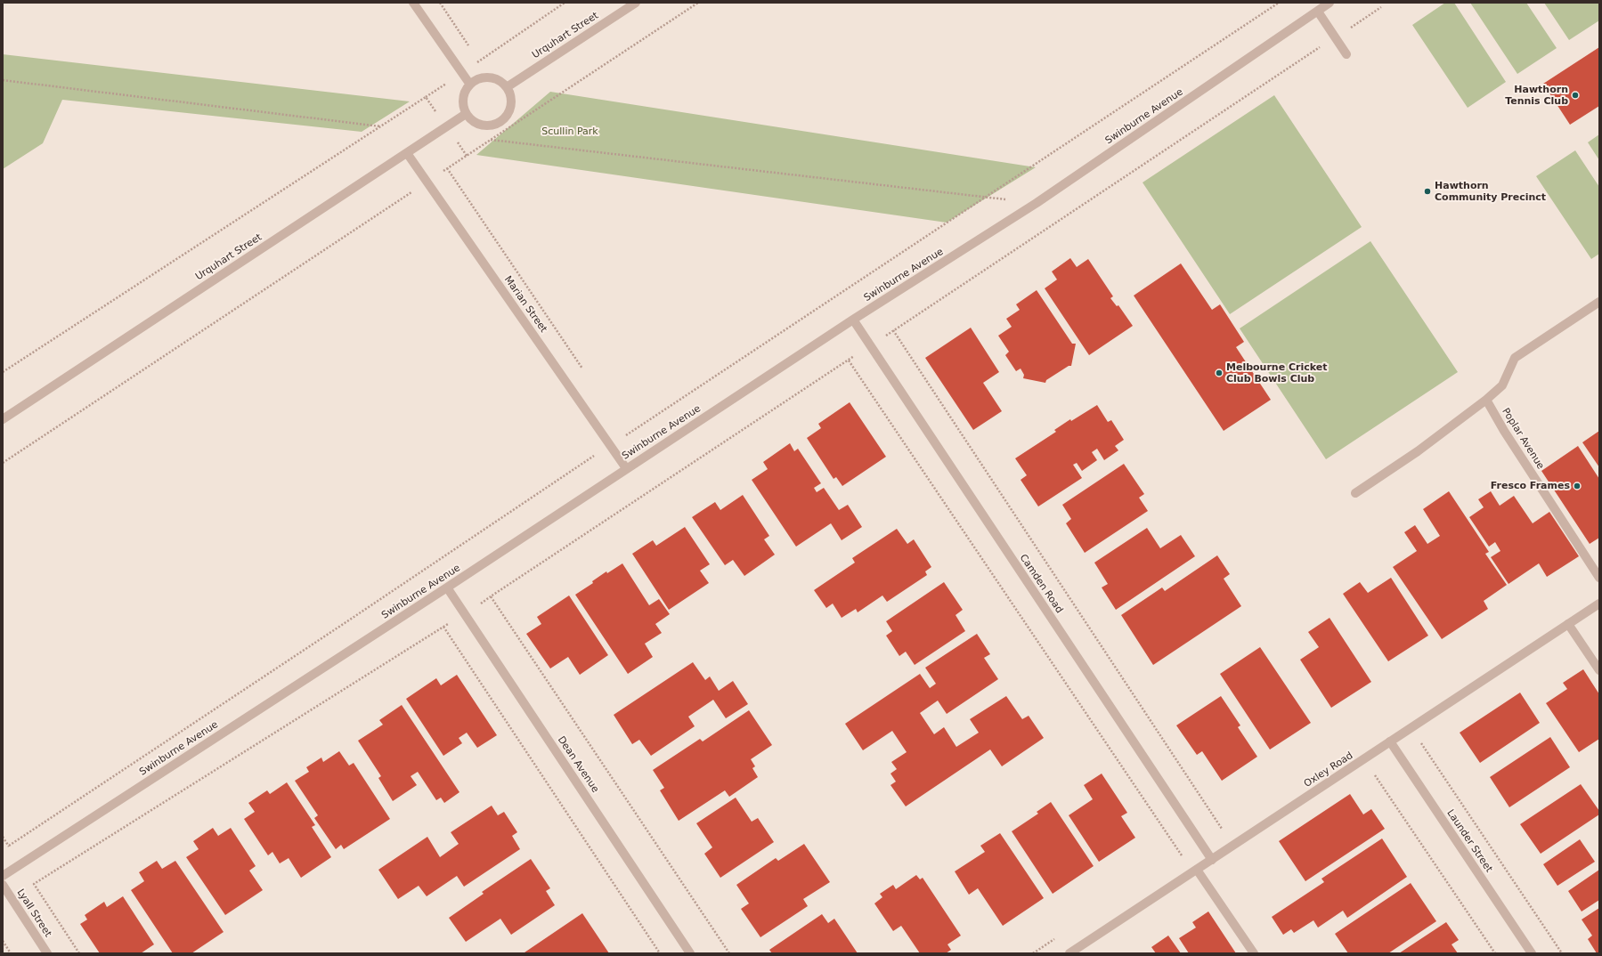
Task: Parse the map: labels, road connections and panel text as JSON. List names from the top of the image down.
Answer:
{
  "streets": {
    "street": [
      "Urquhart Street",
      "Swinburne Avenue",
      "Marian Street",
      "Poplar Avenue",
      "Camden Road",
      "Dean Avenue",
      "Oxley Road",
      "Launder Street",
      "Lyall Street"
    ]
  },
  "crossings": [
    ["Urquhart Street", "Marian Street"],
    ["Swinburne Avenue", "Marian Street"],
    ["Swinburne Avenue", "Camden Road"],
    ["Swinburne Avenue", "Dean Avenue"],
    ["Camden Road", "Oxley Road"],
    ["Oxley Road", "Launder Street"]
  ],
  "parks": ["Scullin Park"],
  "places": [
    "Hawthorn Tennis Club",
    "Hawthorn Community Precinct",
    "Melbourne Cricket Club Bowls Club",
    "Fresco Frames"
  ]
}
